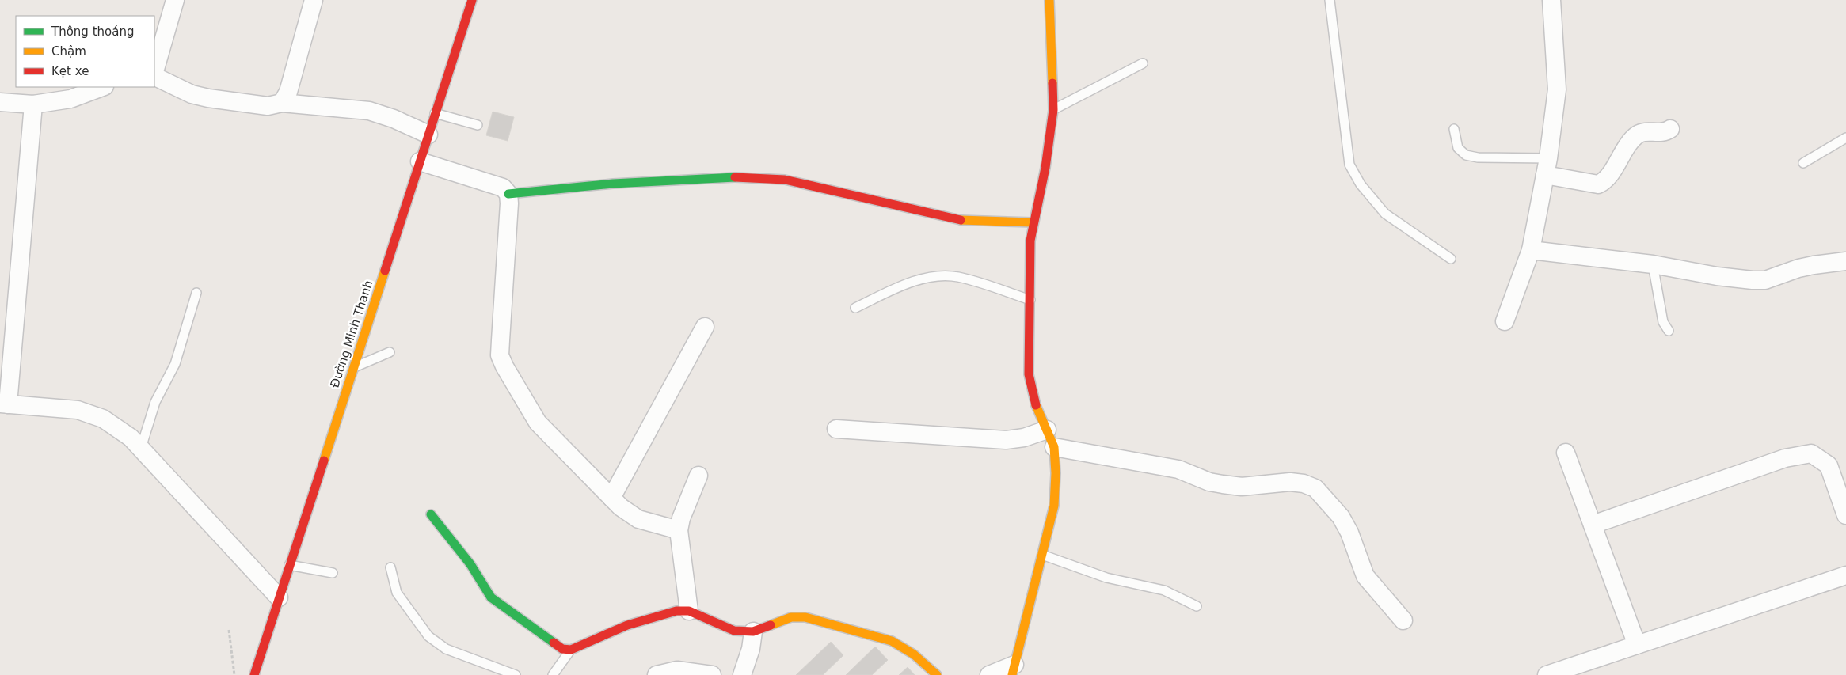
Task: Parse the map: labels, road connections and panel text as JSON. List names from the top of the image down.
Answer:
{
  "streets": {
    "street": ["Đường Minh Thanh"]
  },
  "legend": ["Thông thoáng", "Chậm", "Kẹt xe"]
}
